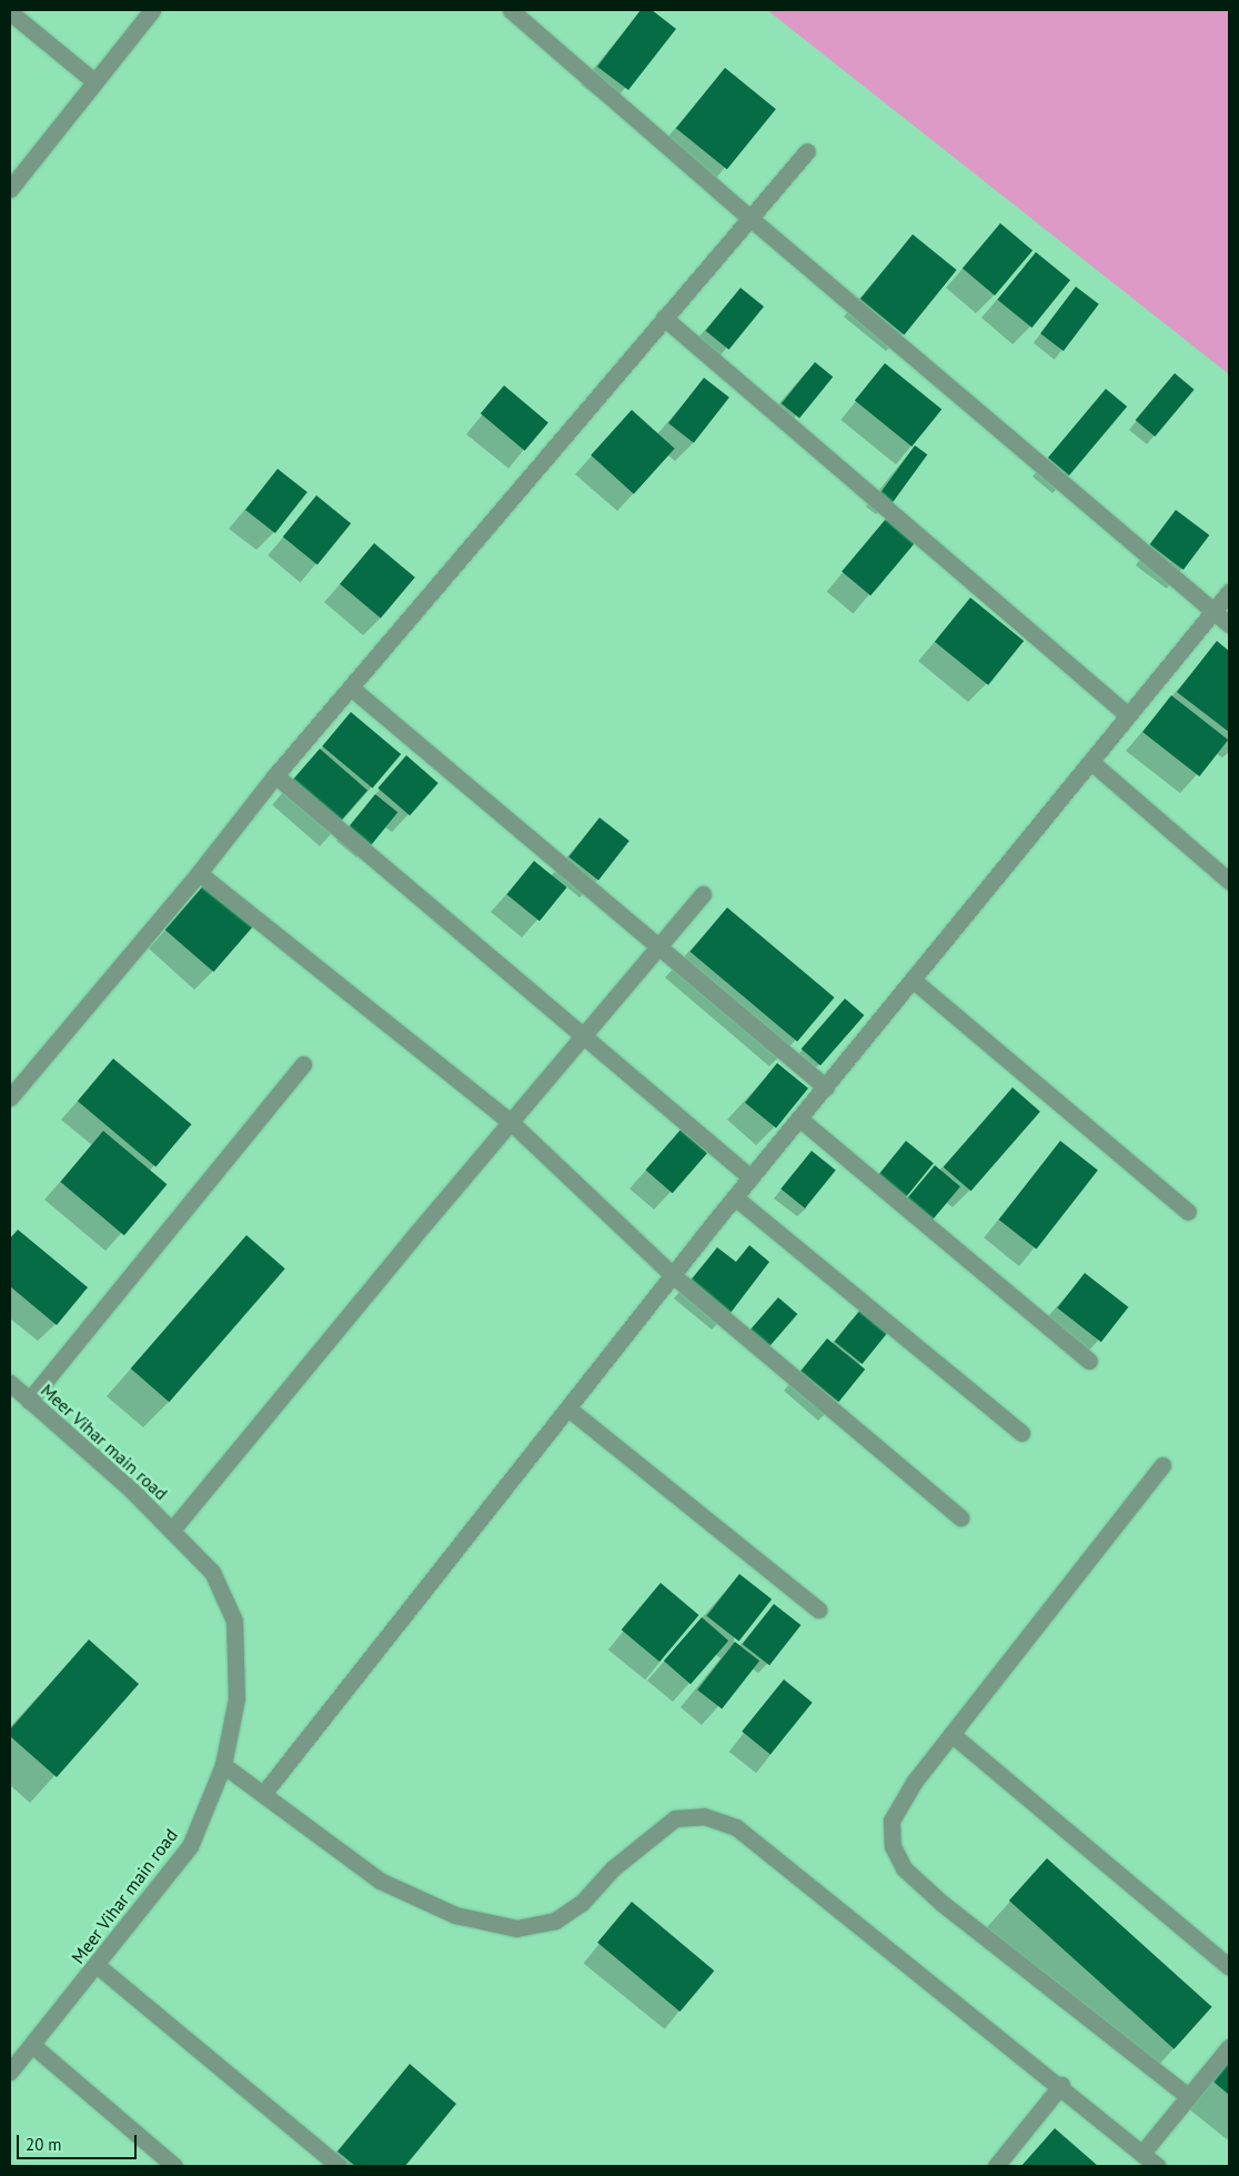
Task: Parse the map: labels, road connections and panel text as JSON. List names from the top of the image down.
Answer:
{
  "streets": {
    "street": ["Meer Vihar main road"]
  },
  "scale_bar": "20 m"
}
